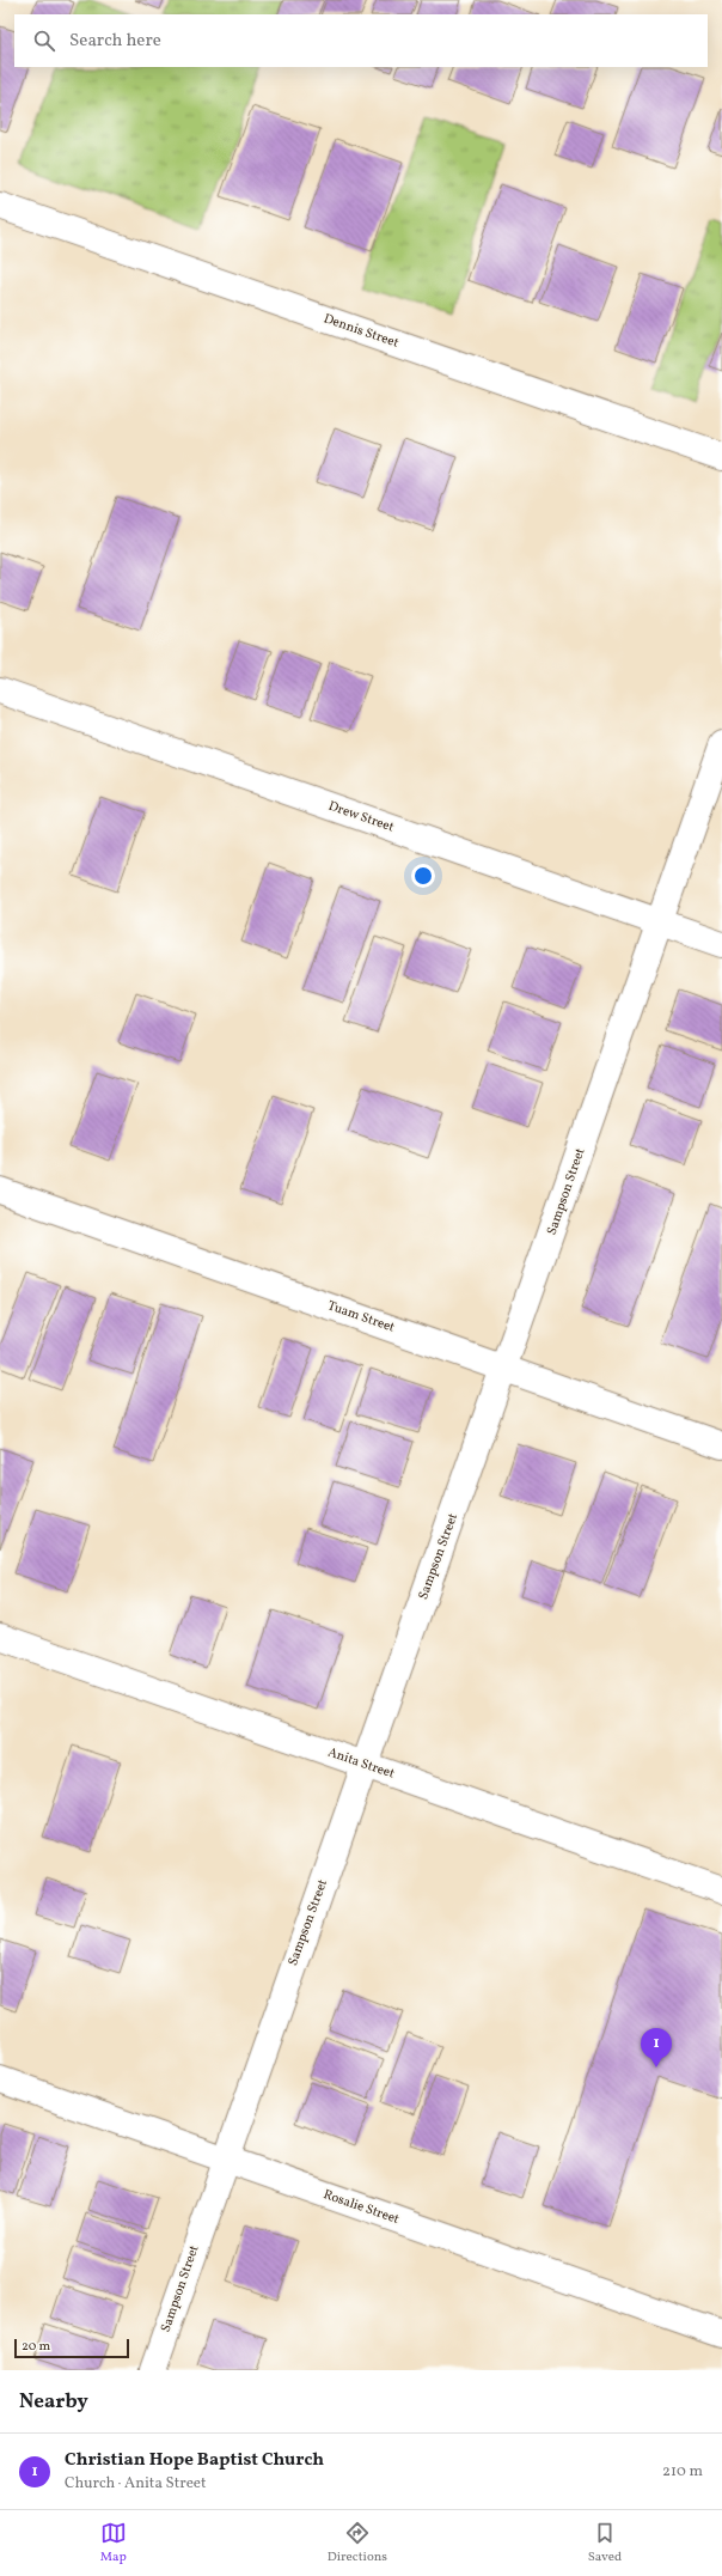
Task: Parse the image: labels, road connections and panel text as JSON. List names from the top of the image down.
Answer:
{
  "streets": {
    "street": [
      "Dennis Street",
      "Drew Street",
      "Sampson Street",
      "Tuam Street",
      "Anita Street",
      "Rosalie Street"
    ]
  },
  "crossings": [
    ["Drew Street", "Sampson Street"],
    ["Sampson Street", "Tuam Street"],
    ["Sampson Street", "Anita Street"],
    ["Sampson Street", "Rosalie Street"]
  ],
  "scale_bar": "20 m",
  "page": {
    "search": "Search here",
    "pins": "1",
    "scale": "20 m",
    "heading": "Nearby",
    "list": [
      {
        "mark": "1",
        "name": "Christian Hope Baptist Church",
        "note": "Church · Anita Street",
        "value": "210 m"
      }
    ],
    "nav": ["Map", "Directions", "Saved"]
  }
}
